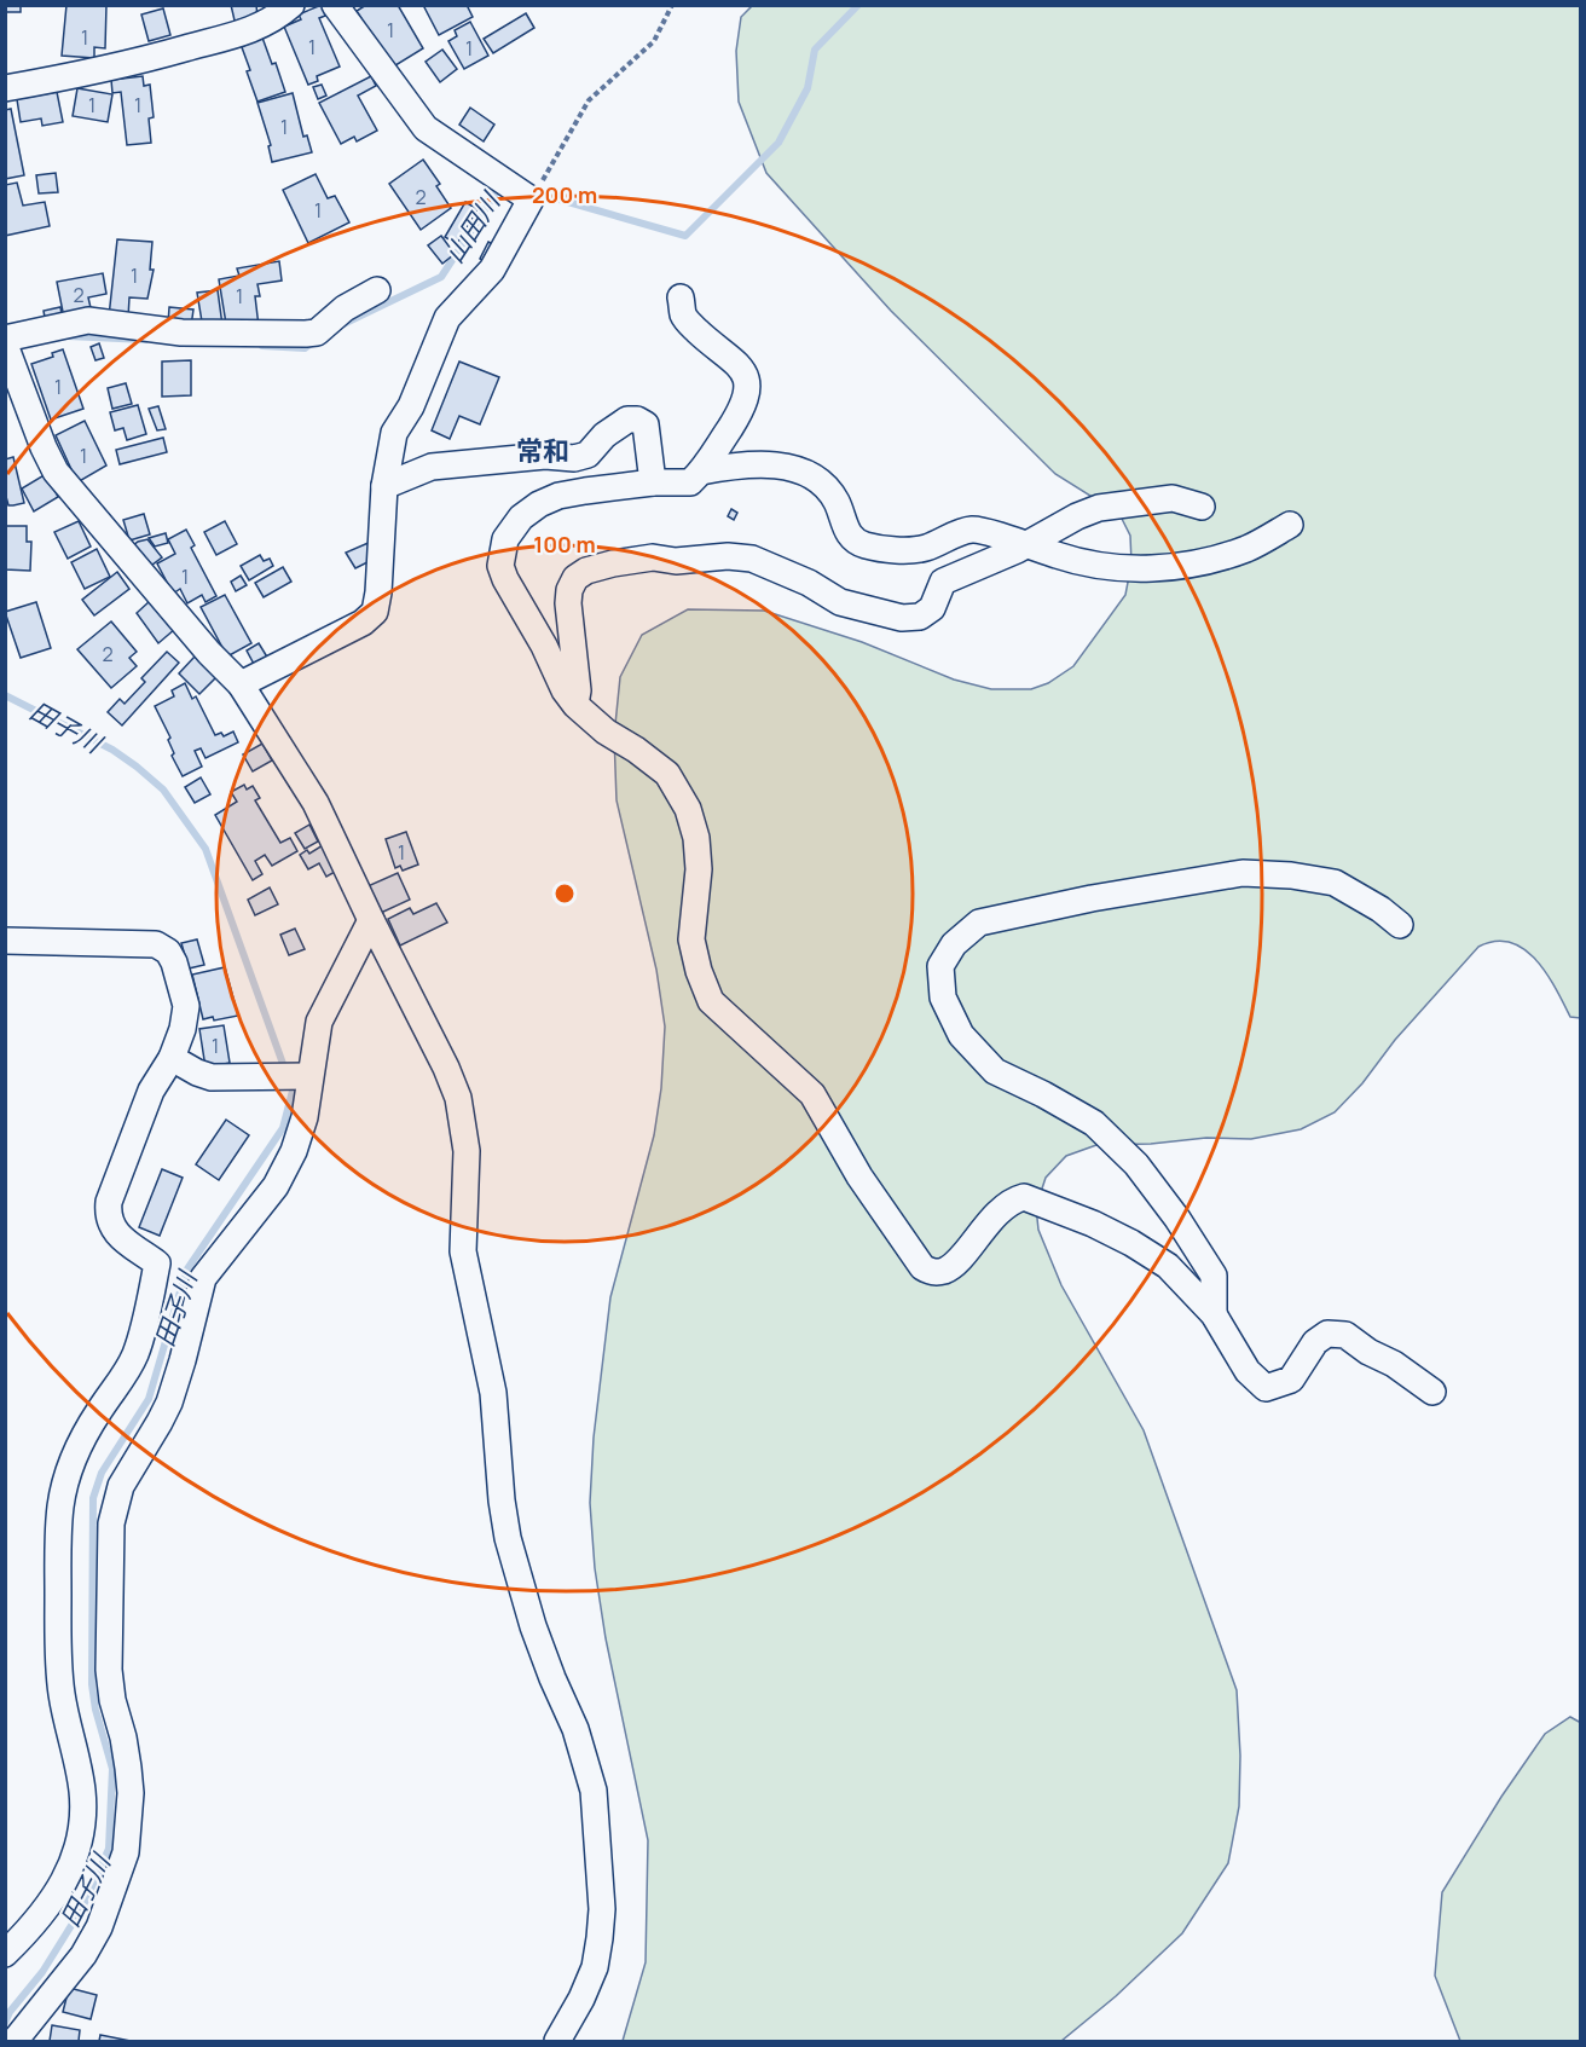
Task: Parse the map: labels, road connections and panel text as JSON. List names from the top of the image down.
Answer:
{
  "districts": ["常和"],
  "water": ["山田川", "田子川"],
  "house_numbers": [
    "1",
    "1",
    "1",
    "1",
    "1",
    "1",
    "1",
    "2",
    "1",
    "1",
    "2",
    "1",
    "1",
    "1",
    "1",
    "2",
    "1",
    "1"
  ],
  "rings": ["200 m", "100 m"]
}
